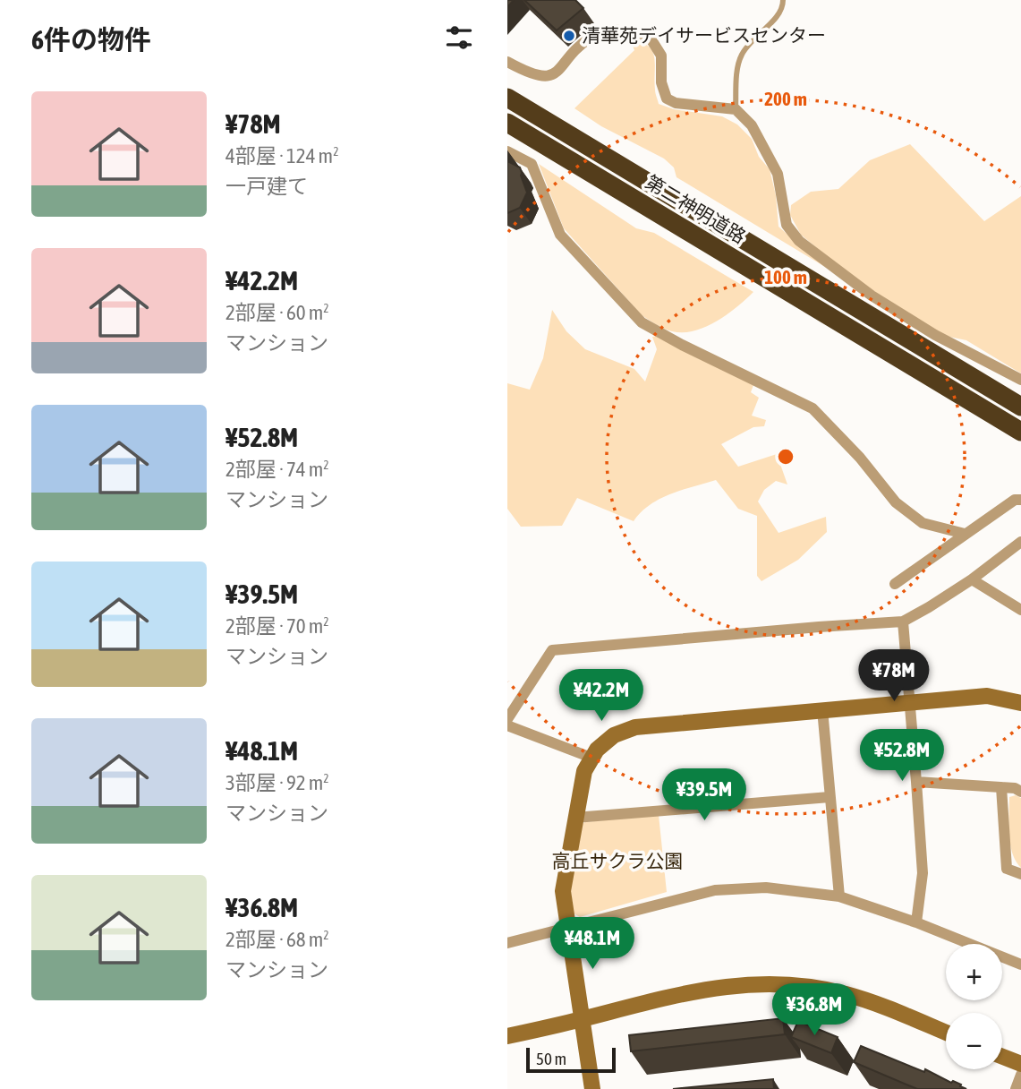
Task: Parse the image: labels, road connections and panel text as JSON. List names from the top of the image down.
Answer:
{
  "streets": {
    "highway": ["第二神明道路"]
  },
  "parks": ["高丘サクラ公園"],
  "places": ["清華苑デイサービスセンター"],
  "scale_bar": "50 m",
  "page": {
    "heading": "6件の物件",
    "list": [
      {
        "name": "¥78M",
        "note": "4部屋 · 124 m² · 一戸建て"
      },
      {
        "name": "¥42.2M",
        "note": "2部屋 · 60 m² · マンション"
      },
      {
        "name": "¥52.8M",
        "note": "2部屋 · 74 m² · マンション"
      },
      {
        "name": "¥39.5M",
        "note": "2部屋 · 70 m² · マンション"
      },
      {
        "name": "¥48.1M",
        "note": "3部屋 · 92 m² · マンション"
      },
      {
        "name": "¥36.8M",
        "note": "2部屋 · 68 m² · マンション"
      }
    ],
    "price": [
      "¥78M",
      "¥42.2M",
      "¥52.8M",
      "¥39.5M",
      "¥48.1M",
      "¥36.8M"
    ],
    "map_buttons": ["+", "−"],
    "scale": "50 m"
  },
  "rings": ["200 m", "100 m"]
}
